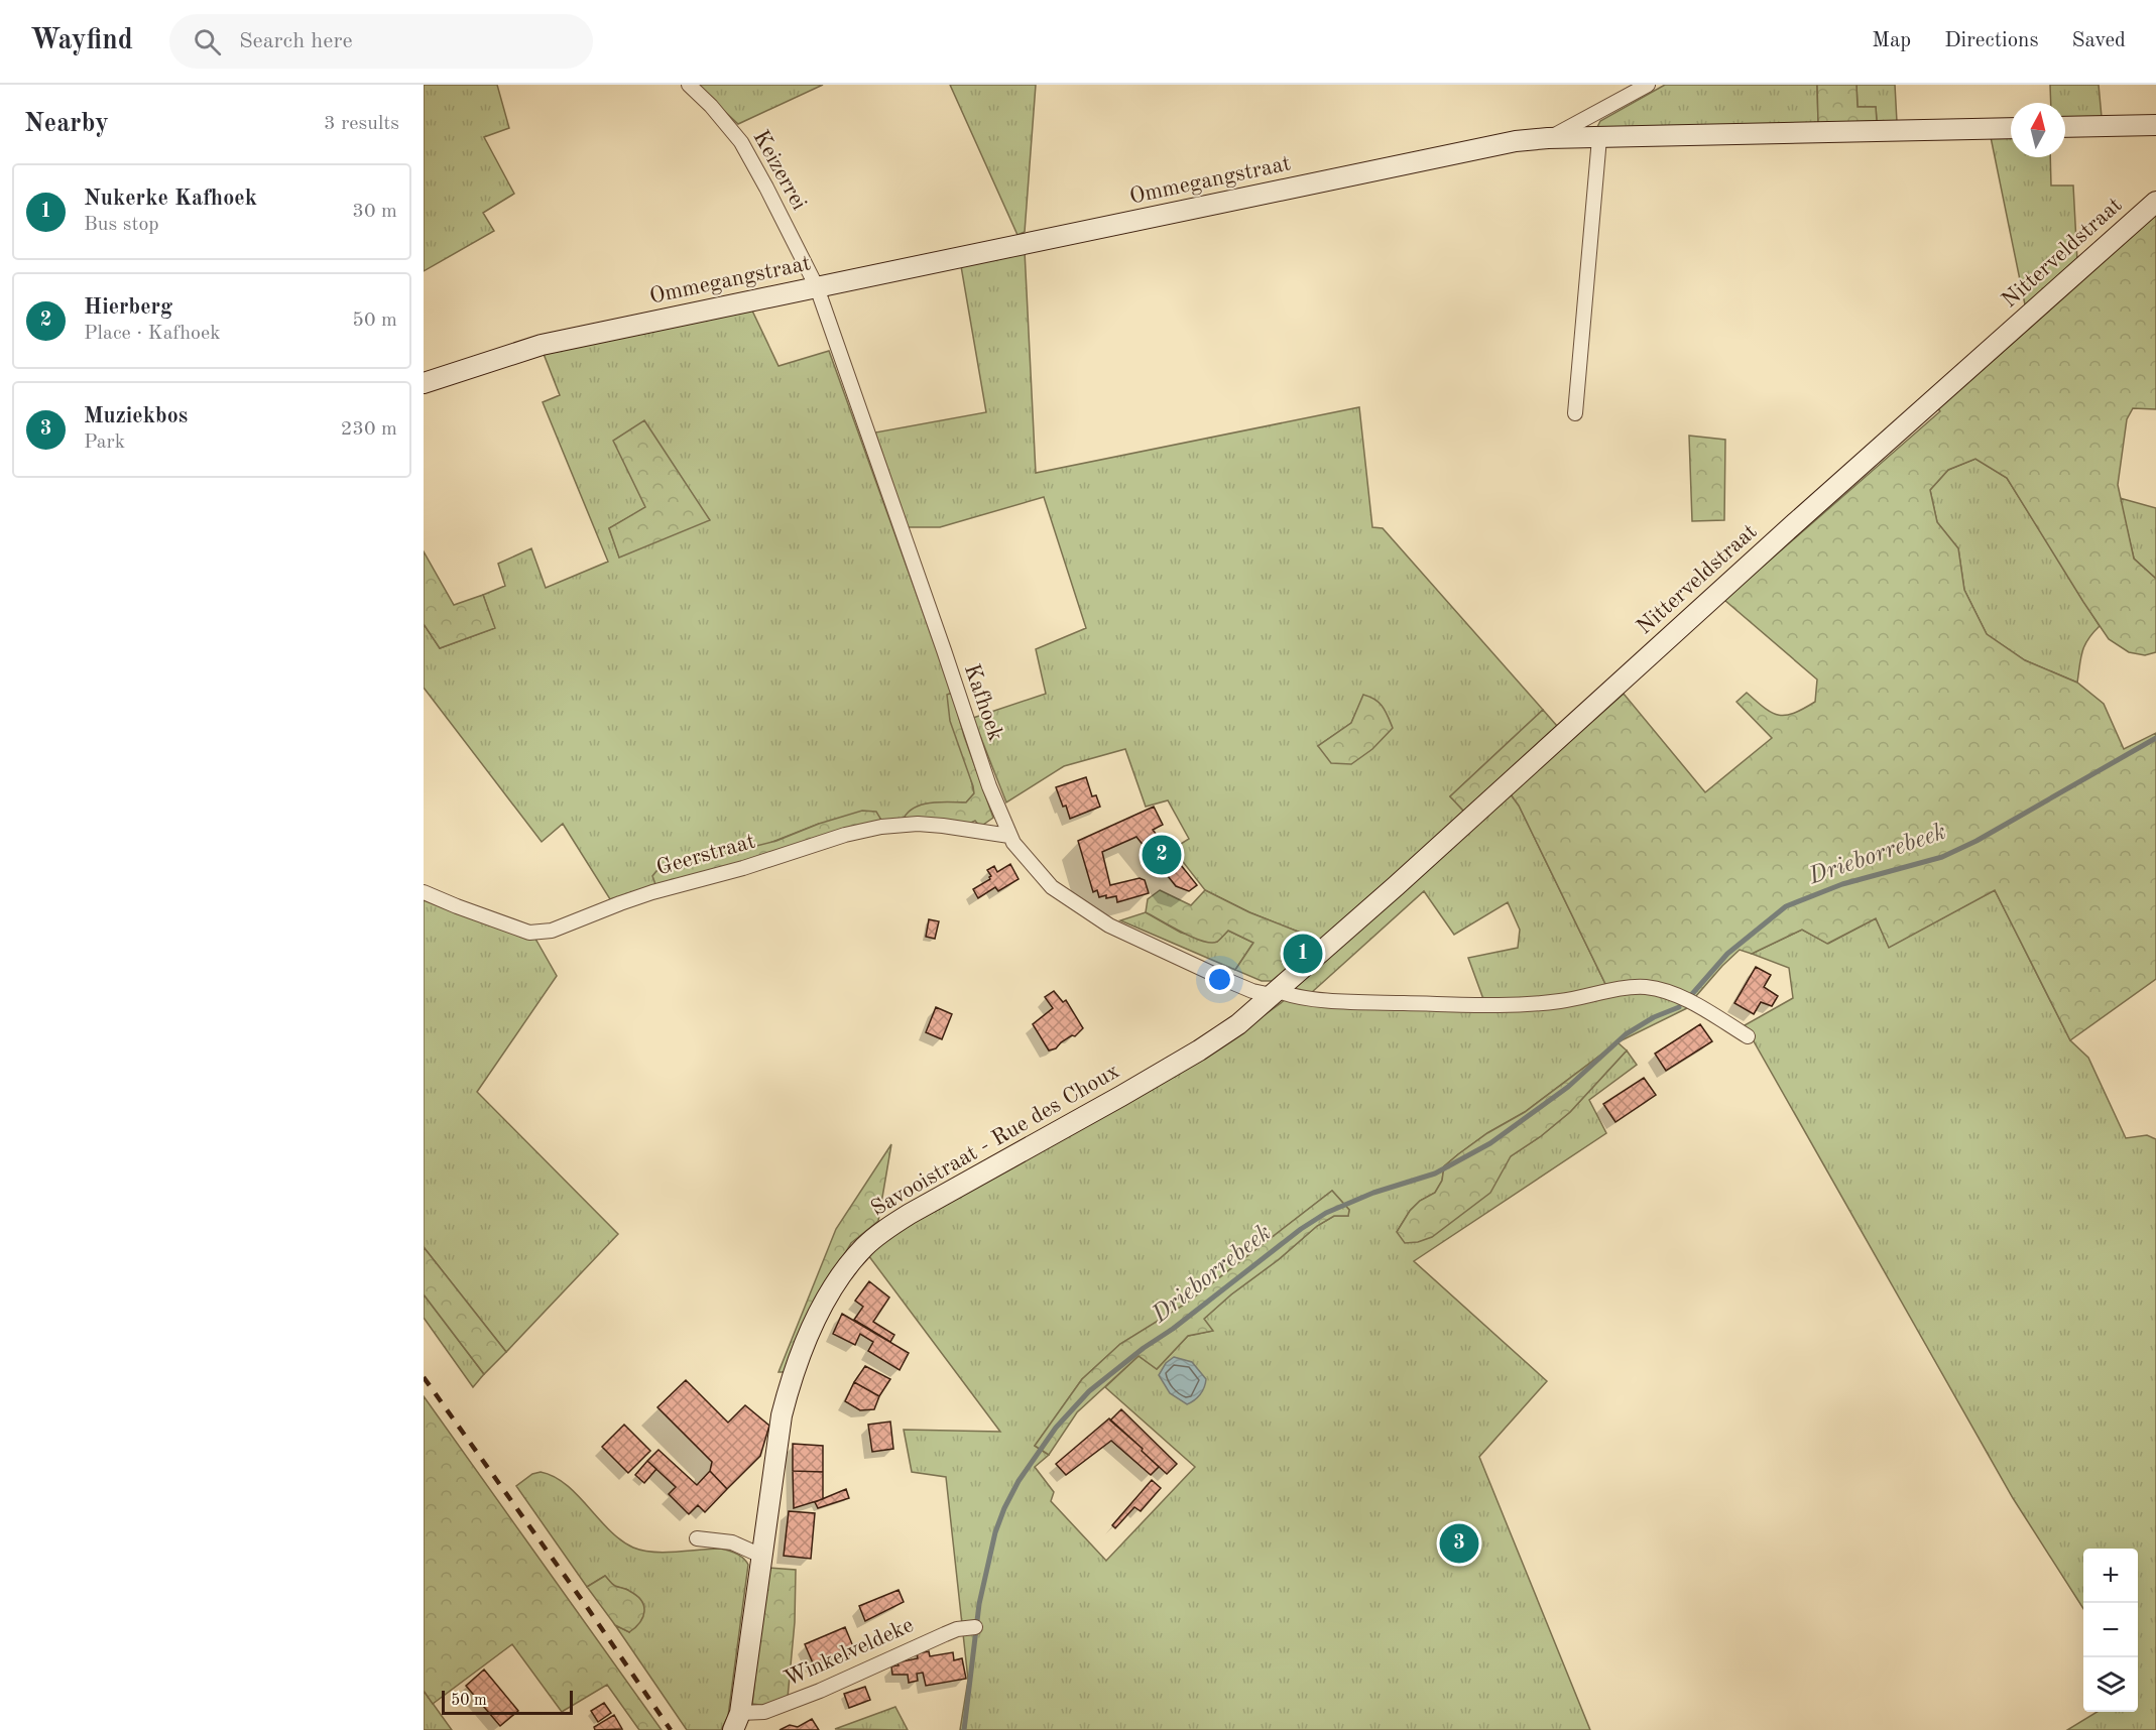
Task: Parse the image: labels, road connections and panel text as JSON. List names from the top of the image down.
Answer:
{
  "streets": {
    "main road": ["Ommegangstraat", "Nitterveldstraat", "Savooistraat - Rue des Choux"],
    "street": [
      "Keizerrei",
      "Kafhoek",
      "Geerstraat",
      "Winkelveldeke"
    ]
  },
  "crossings": [
    ["Keizerrei", "Ommegangstraat"],
    ["Keizerrei", "Kafhoek"],
    ["Ommegangstraat", "Kafhoek"],
    ["Nitterveldstraat", "Kafhoek"],
    ["Nitterveldstraat", "Savooistraat - Rue des Choux"],
    ["Kafhoek", "Geerstraat"],
    ["Kafhoek", "Savooistraat - Rue des Choux"],
    ["Savooistraat - Rue des Choux", "Winkelveldeke"]
  ],
  "water": ["Drieborrebeek"],
  "scale_bar": "50 m",
  "north": "top",
  "page": {
    "header": "Wayfind",
    "search": "Search here",
    "nav": ["Map", "Directions", "Saved"],
    "heading": ["Nearby", "3 results"],
    "list": [
      {
        "mark": "1",
        "name": "Nukerke Kafhoek",
        "note": "Bus stop",
        "value": "30 m"
      },
      {
        "mark": "2",
        "name": "Hierberg",
        "note": "Place · Kafhoek",
        "value": "50 m"
      },
      {
        "mark": "3",
        "name": "Muziekbos",
        "note": "Park",
        "value": "230 m"
      }
    ],
    "pins": ["2", "1", "3"],
    "map_buttons": ["+", "−"],
    "scale": "50 m"
  }
}
